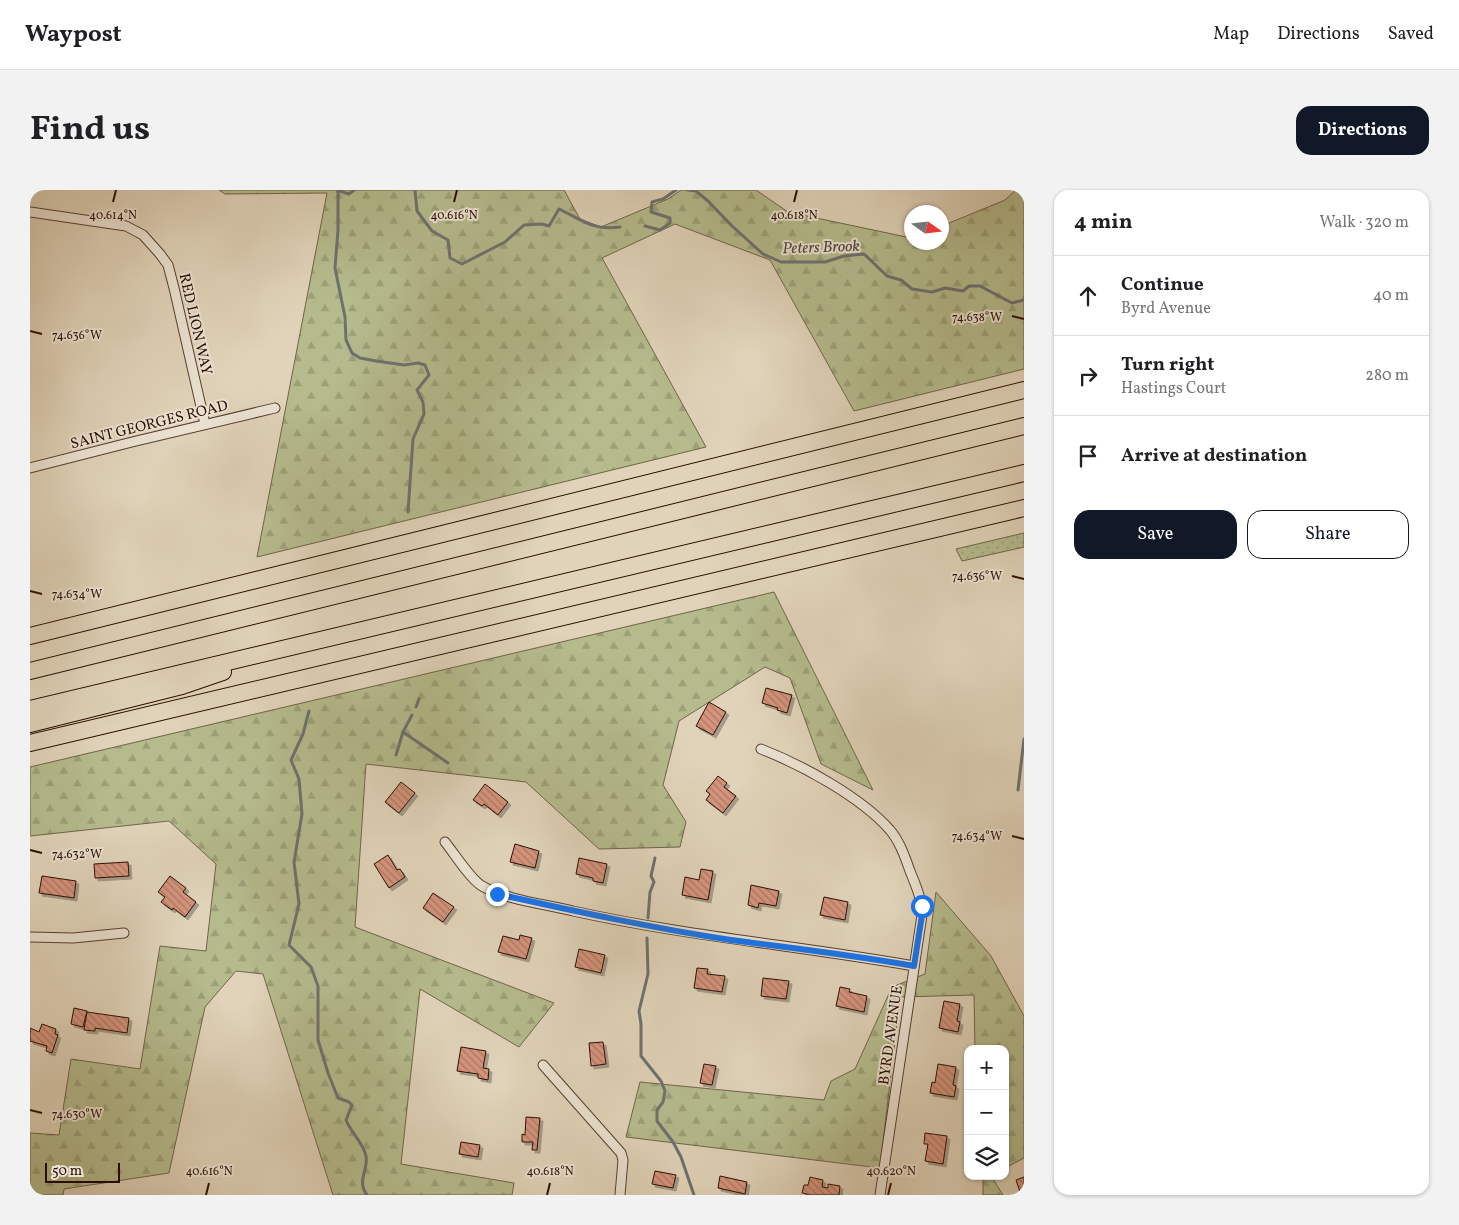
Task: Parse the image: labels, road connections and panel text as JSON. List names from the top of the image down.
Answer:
{
  "streets": {
    "street": ["RED LION WAY", "SAINT GEORGES ROAD", "BYRD AVENUE"]
  },
  "crossings": [
    ["RED LION WAY", "SAINT GEORGES ROAD"]
  ],
  "water": ["Peters Brook"],
  "scale_bar": "50 m",
  "north": "right",
  "page": {
    "header": "Waypost",
    "nav": ["Map", "Directions", "Saved"],
    "title": "Find us",
    "buttons": [
      "Directions",
      ["Save", "Share"]
    ],
    "heading": ["4 min", "Walk · 320 m"],
    "list": [
      ["Continue", "Byrd Avenue", "40 m"],
      ["Turn right", "Hastings Court", "280 m"],
      "Arrive at destination"
    ],
    "map_buttons": ["+", "−"],
    "scale": "50 m"
  },
  "coordinates": [
    "40.614°N",
    "40.616°N",
    "40.618°N",
    "74.638°W",
    "74.636°W",
    "74.634°W",
    "74.632°W",
    "74.630°W",
    "40.620°N"
  ]
}
